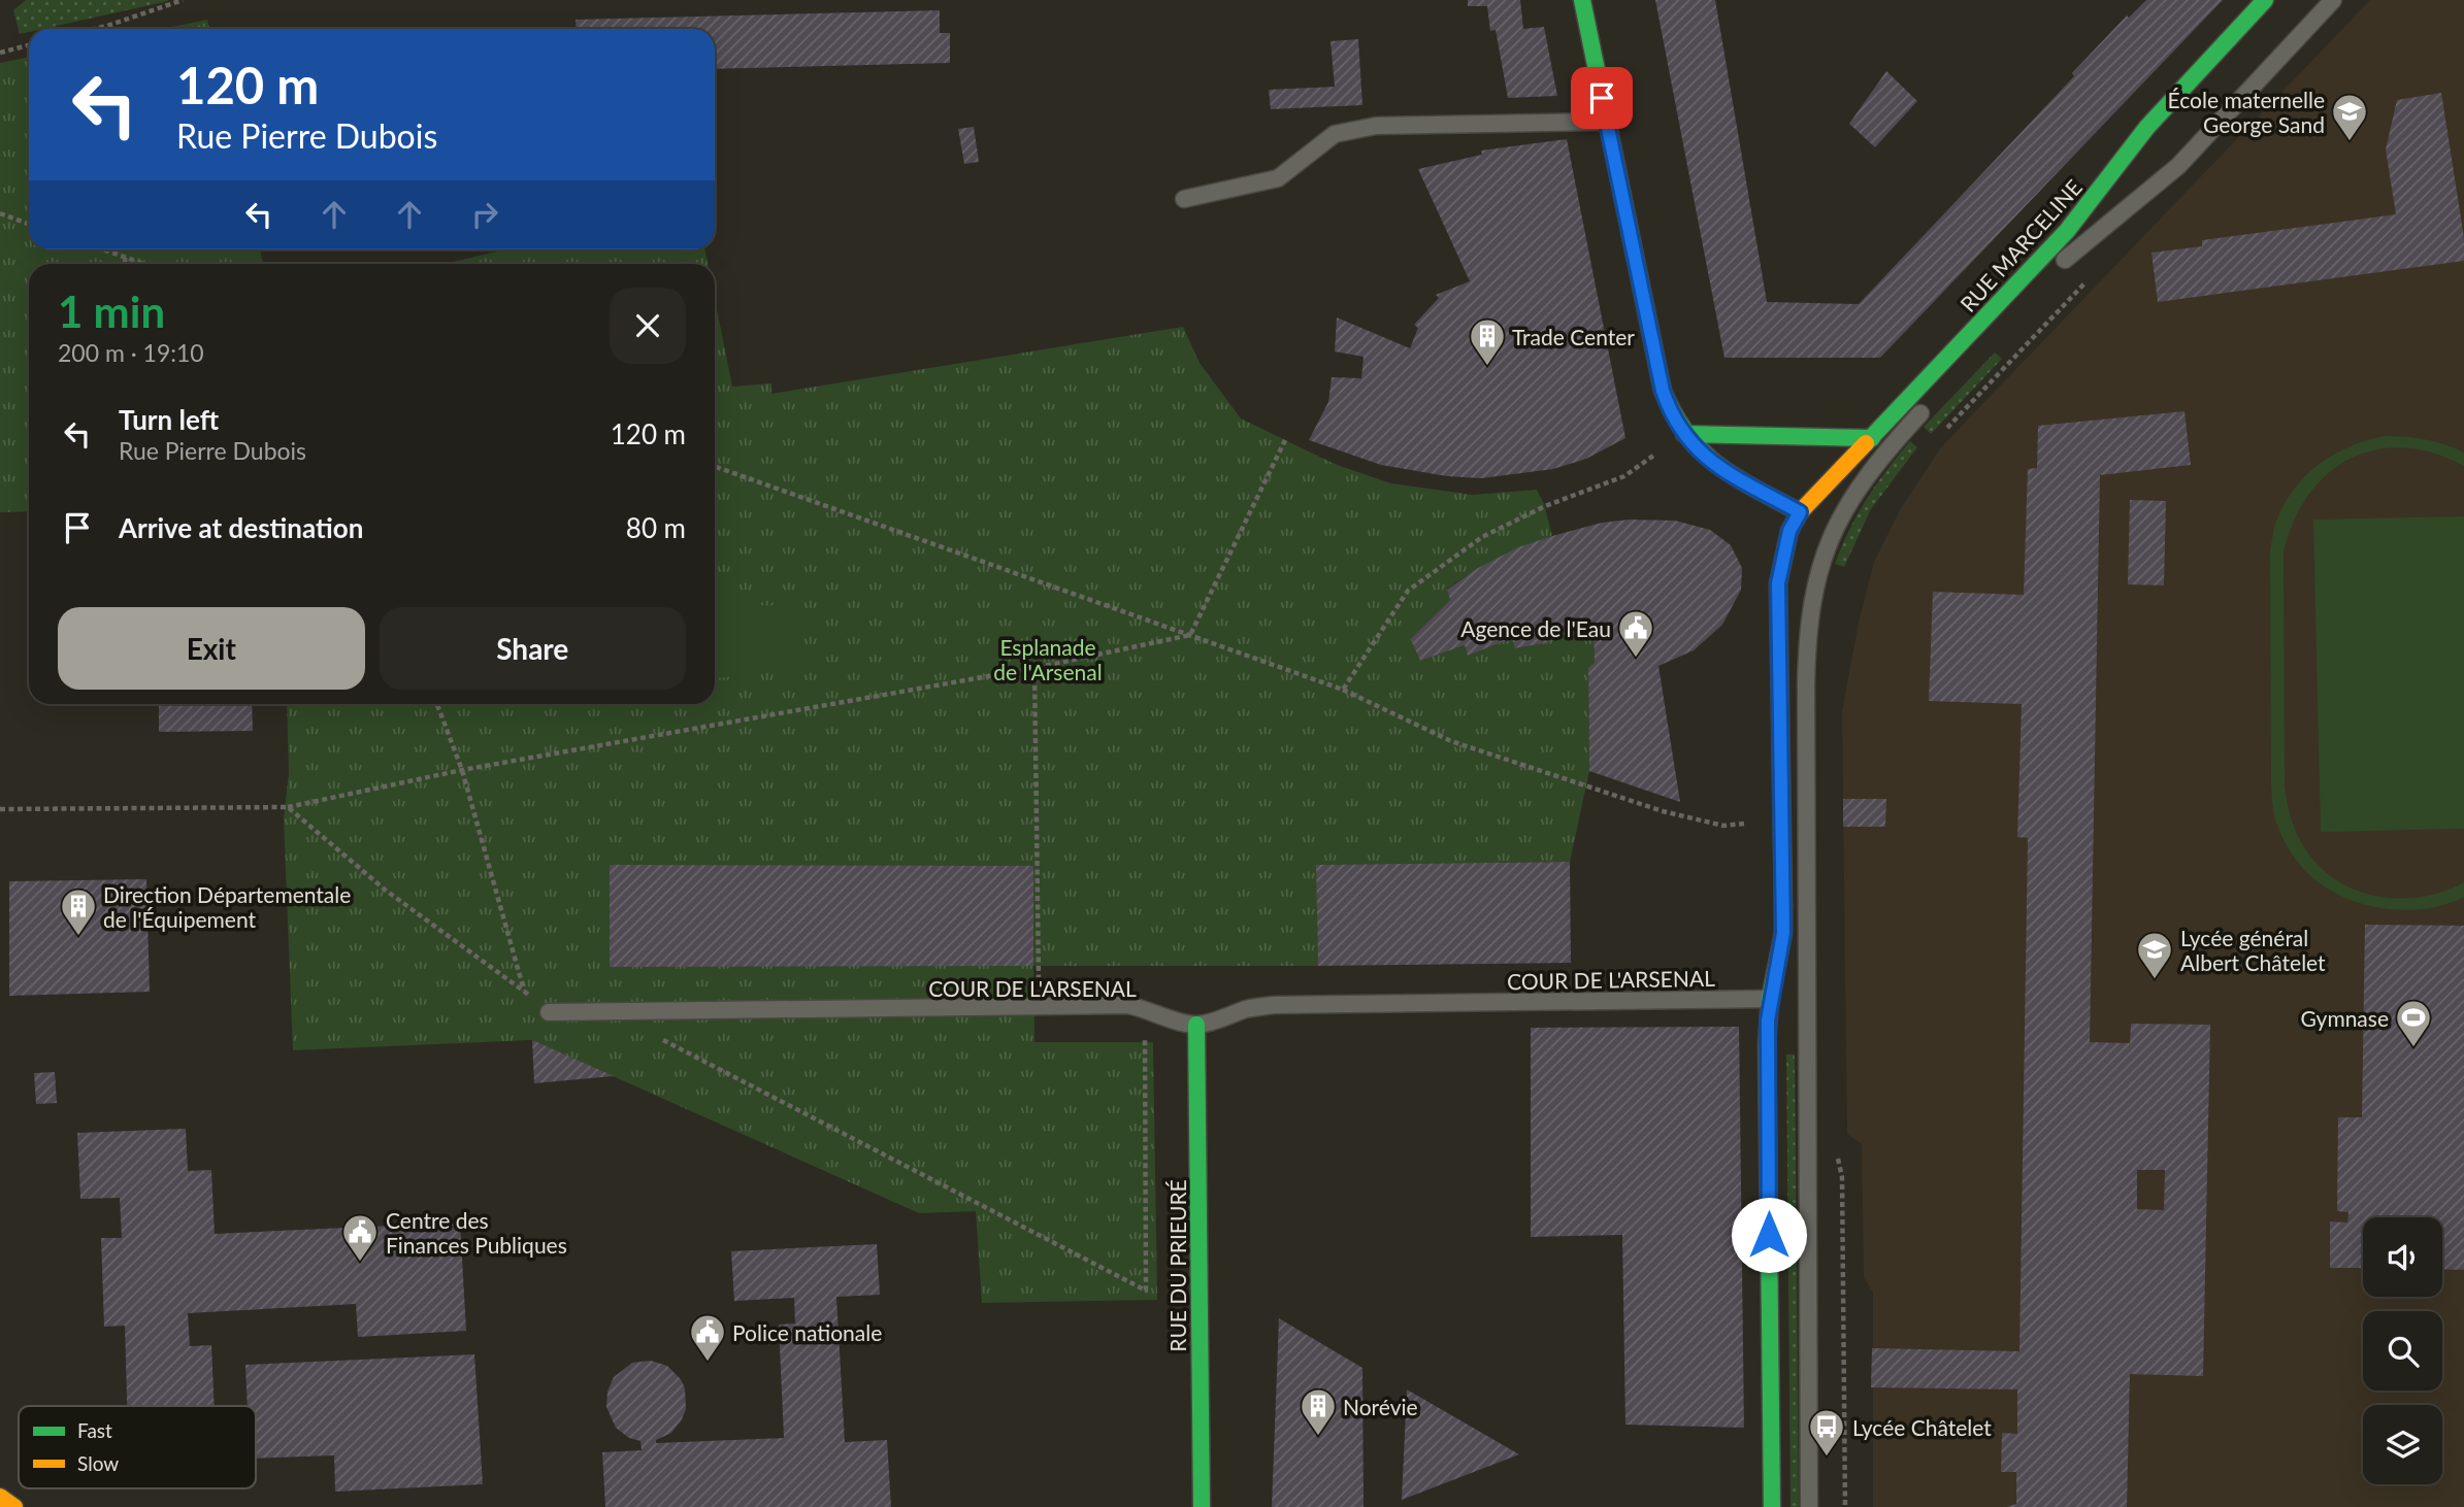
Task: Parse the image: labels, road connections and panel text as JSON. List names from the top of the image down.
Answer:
{
  "streets": {
    "street": ["RUE MARCELINE", "RUE DU PRIEURÉ"],
    "lane": ["COUR DE L'ARSENAL"]
  },
  "crossings": [
    ["COUR DE L'ARSENAL", "RUE DU PRIEURÉ"]
  ],
  "parks": ["Esplanade de l'Arsenal"],
  "places": {
    "school or university": ["École maternelle George Sand", "Lycée général Albert Châtelet"],
    "building": ["Trade Center", "Direction Départementale de l'Équipement", "Norévie"],
    "public building": ["Agence de l'Eau", "Centre des Finances Publiques", "Police nationale"],
    "sports": ["Gymnase"],
    "bus stop": ["Lycée Châtelet"]
  },
  "legend": ["Fast", "Slow"],
  "page": {
    "turn": ["120 m", "Rue Pierre Dubois"],
    "heading": ["1 min", "200 m · 19:10"],
    "list": [
      {
        "name": "Turn left",
        "note": "Rue Pierre Dubois",
        "value": "120 m"
      },
      {
        "name": "Arrive at destination",
        "value": "80 m"
      }
    ],
    "buttons": ["Exit", "Share"]
  }
}
